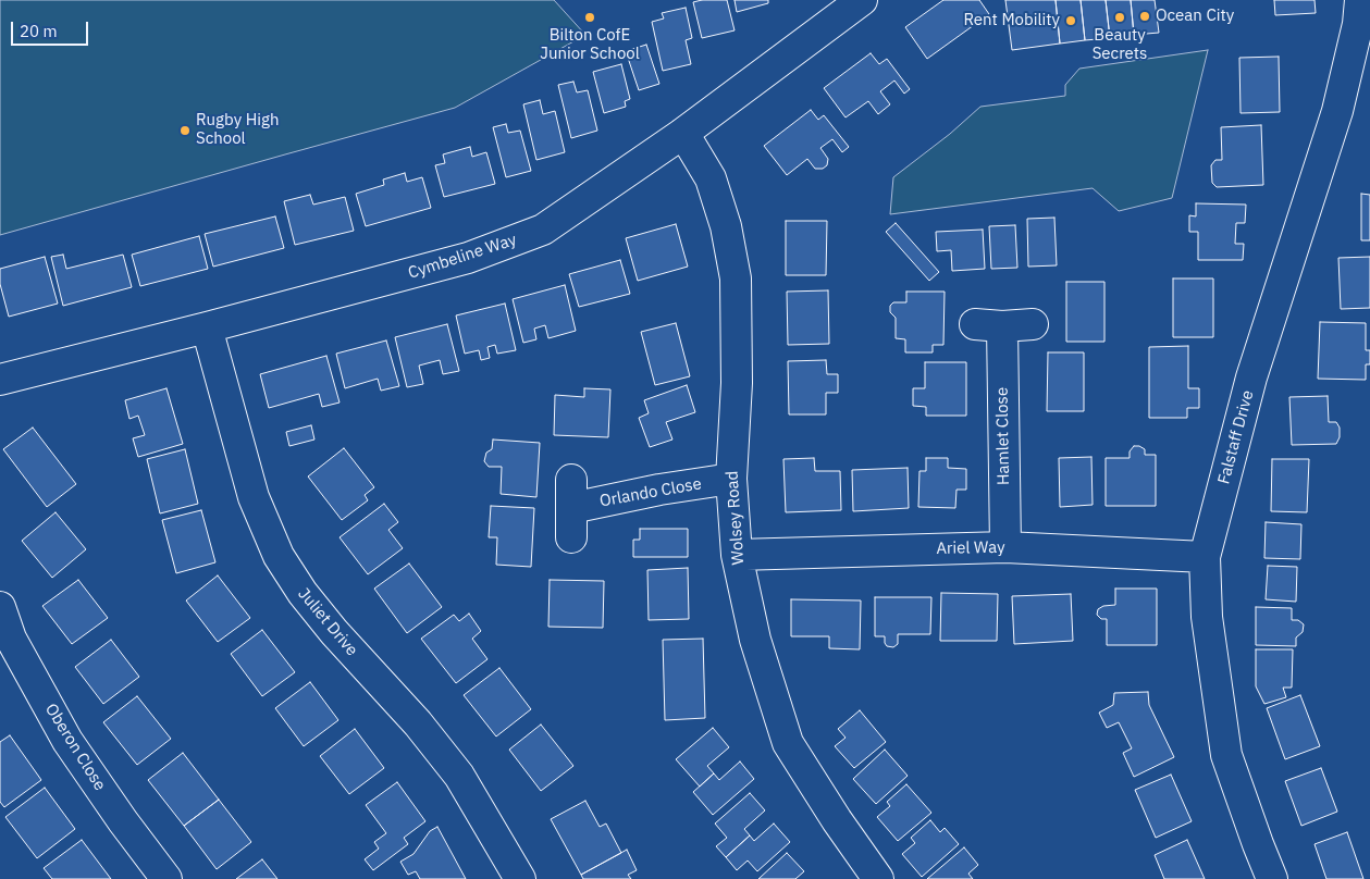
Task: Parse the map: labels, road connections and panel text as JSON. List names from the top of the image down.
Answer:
{
  "streets": {
    "street": [
      "Cymbeline Way",
      "Hamlet Close",
      "Falstaff Drive",
      "Orlando Close",
      "Wolsey Road",
      "Ariel Way",
      "Juliet Drive",
      "Oberon Close"
    ]
  },
  "crossings": [
    ["Cymbeline Way", "Wolsey Road"],
    ["Cymbeline Way", "Juliet Drive"],
    ["Hamlet Close", "Ariel Way"],
    ["Falstaff Drive", "Ariel Way"],
    ["Orlando Close", "Wolsey Road"],
    ["Wolsey Road", "Ariel Way"]
  ],
  "places": [
    "Ocean City",
    "Bilton CofE Junior School",
    "Beauty Secrets",
    "Rent Mobility",
    "Rugby High School"
  ],
  "scale_bar": "20 m"
}
